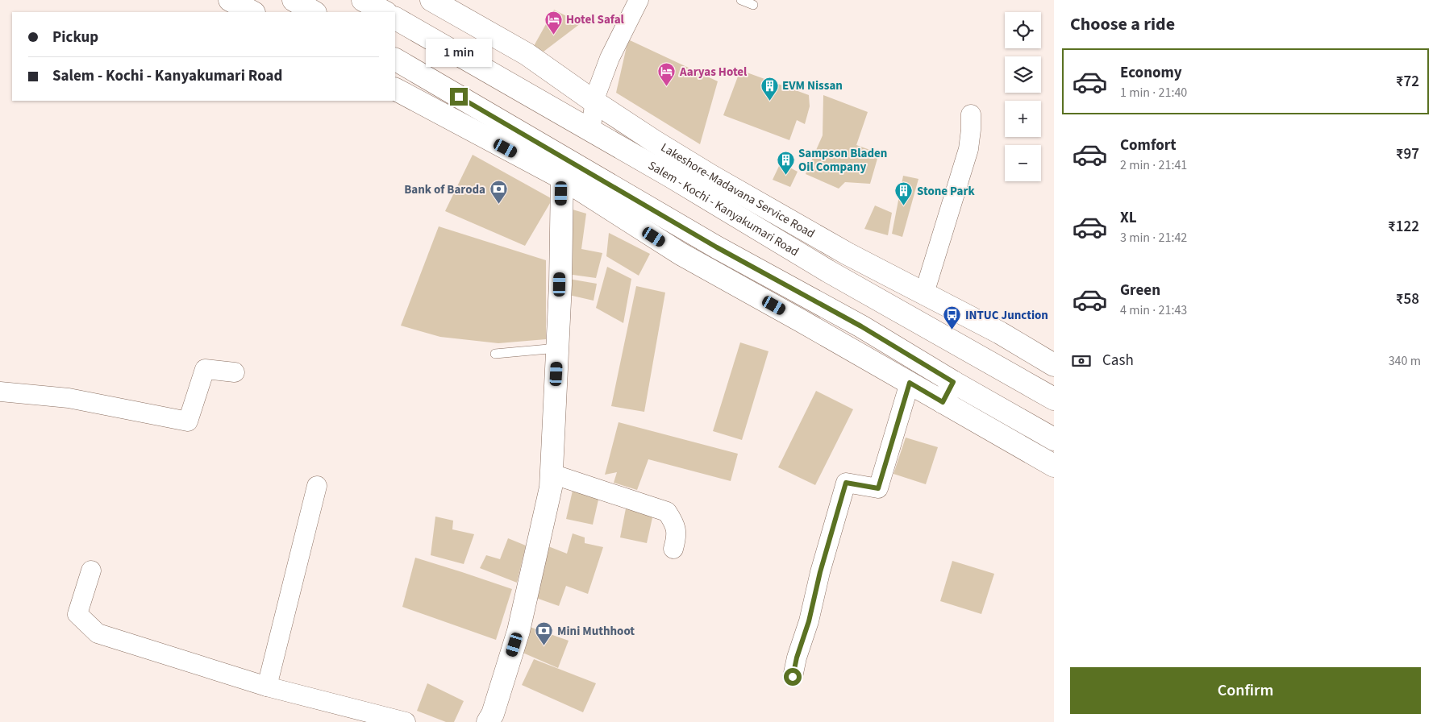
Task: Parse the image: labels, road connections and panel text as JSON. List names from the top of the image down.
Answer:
{
  "streets": {
    "main road": ["Lakeshore-Madavana Service Road", "Salem - Kochi - Kanyakumari Road"]
  },
  "places": {
    "hotel": ["Hotel Safal", "Aaryas Hotel"],
    "building": ["EVM Nissan", "Sampson Bladen Oil Company", "Stone Park"],
    "bank": ["Bank of Baroda", "Mini Muthhoot"],
    "bus stop": ["INTUC Junction"]
  },
  "page": {
    "heading": "Choose a ride",
    "map_buttons": ["+", "−"],
    "banner": ["Pickup", "Salem - Kochi - Kanyakumari Road"],
    "bubble": "1 min",
    "list": [
      {
        "name": "Economy",
        "note": "1 min · 21:40",
        "value": "₹72"
      },
      {
        "name": "Comfort",
        "note": "2 min · 21:41",
        "value": "₹97"
      },
      {
        "name": "XL",
        "note": "3 min · 21:42",
        "value": "₹122"
      },
      {
        "name": "Green",
        "note": "4 min · 21:43",
        "value": "₹58"
      }
    ],
    "pay": ["Cash", "340 m"],
    "buttons": "Confirm"
  }
}
